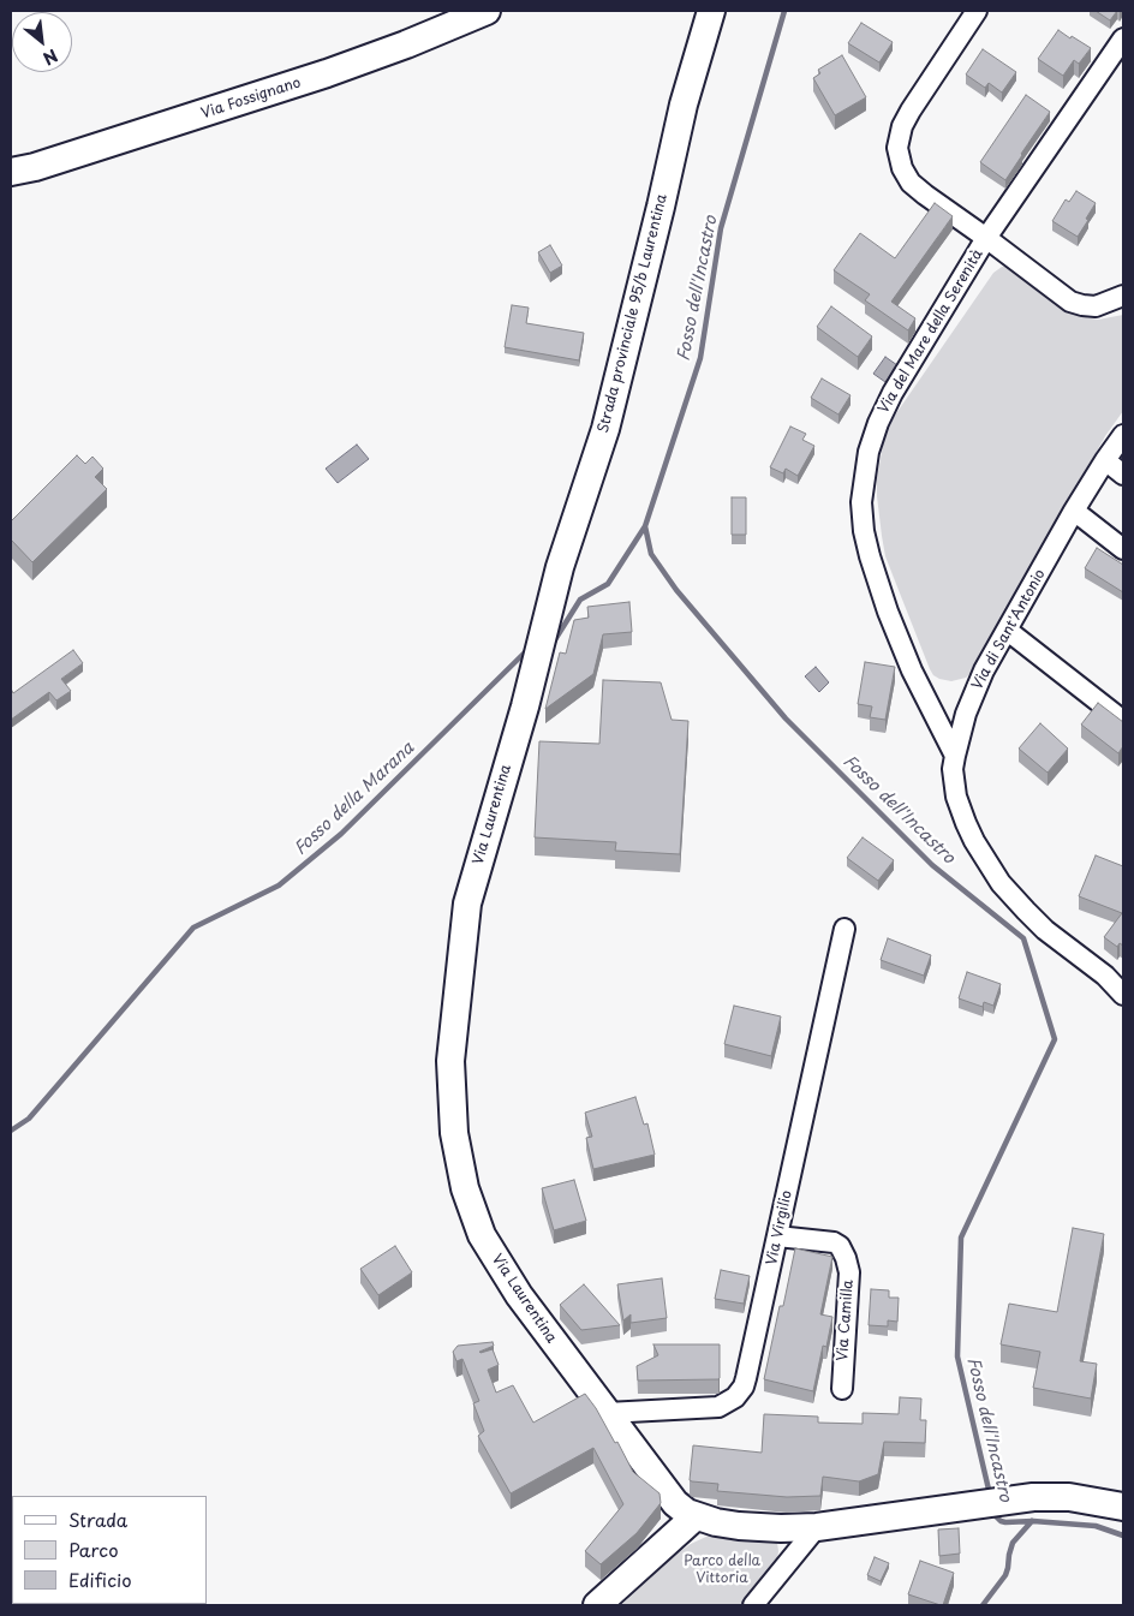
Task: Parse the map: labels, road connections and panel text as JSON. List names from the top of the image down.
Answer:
{
  "streets": {
    "main road": ["Via Fossignano", "Strada provinciale 95/b Laurentina", "Via Laurentina"],
    "street": [
      "Via del Mare della Serenità",
      "Via di Sant'Antonio",
      "Via Virgilio",
      "Via Camilla"
    ]
  },
  "crossings": [
    ["Strada provinciale 95/b Laurentina", "Via Laurentina"],
    ["Via del Mare della Serenità", "Via di Sant'Antonio"],
    ["Via Laurentina", "Via Virgilio"],
    ["Via Virgilio", "Via Camilla"]
  ],
  "water": ["Fosso dell'Incastro", "Fosso della Marana"],
  "parks": ["Parco della Vittoria"],
  "legend": ["Strada", "Parco", "Edificio"],
  "north": "bottom right"
}
